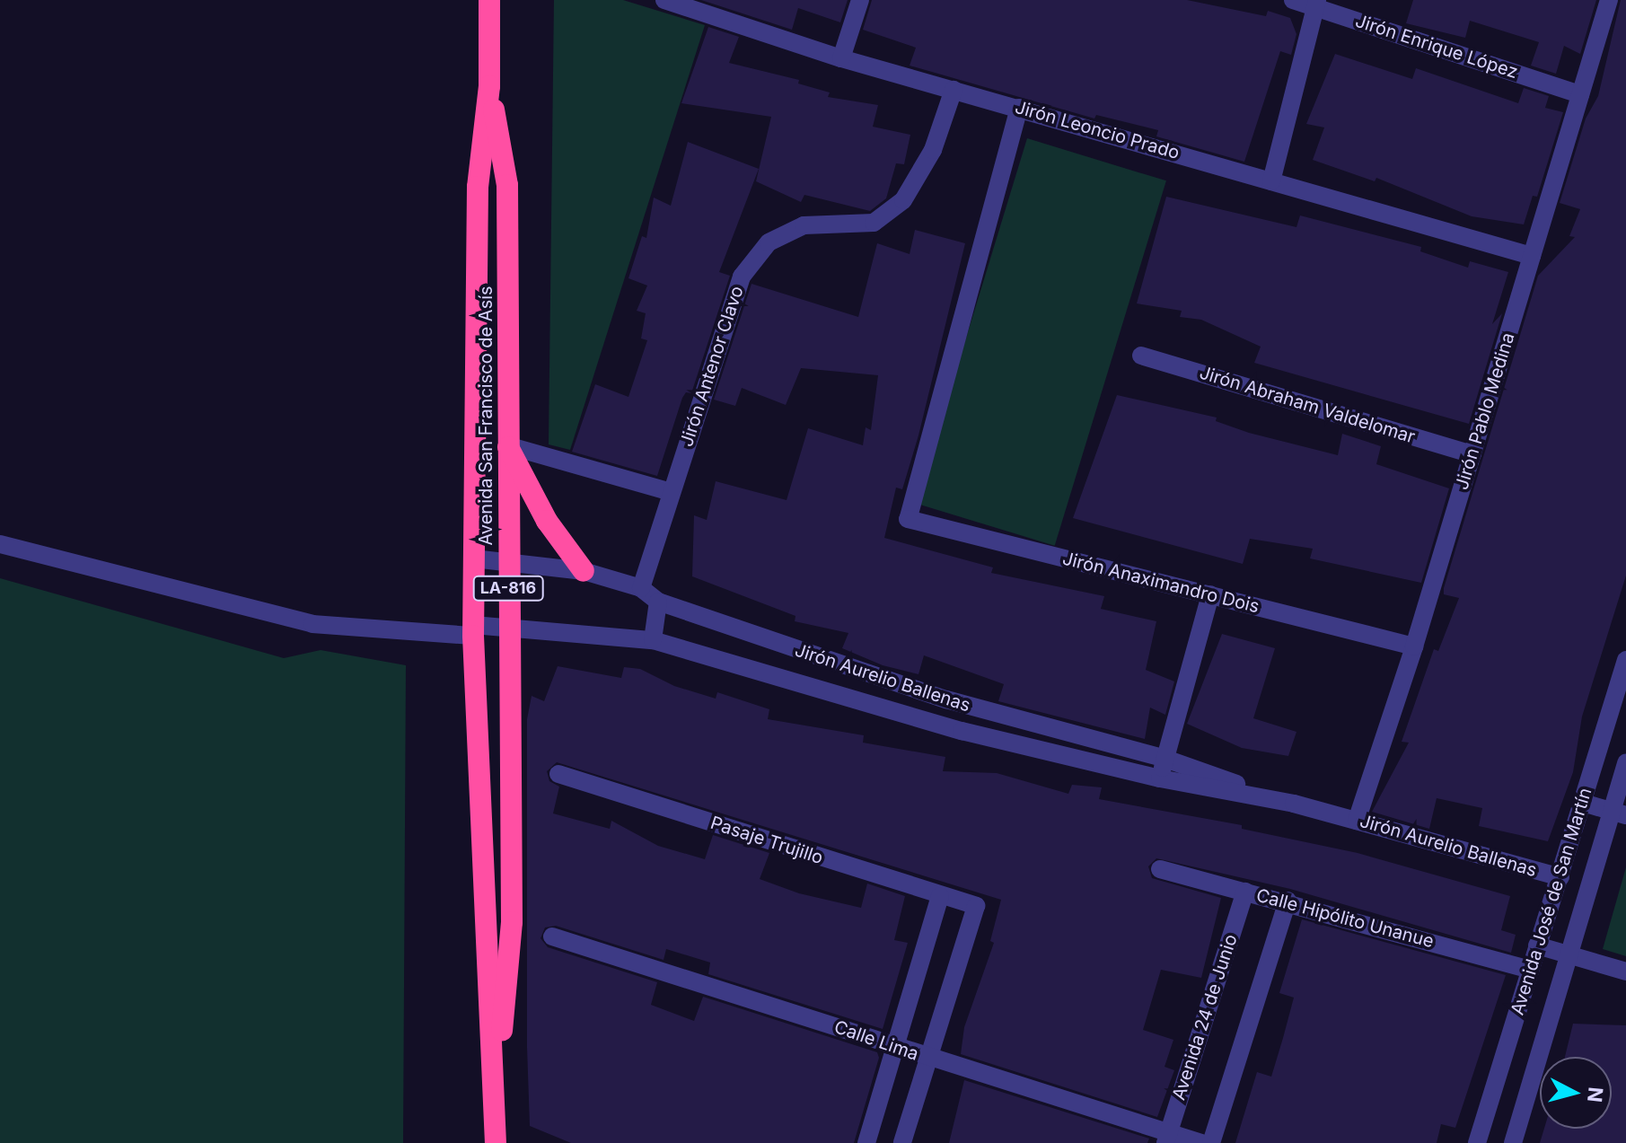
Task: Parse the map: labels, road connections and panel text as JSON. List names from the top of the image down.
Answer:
{
  "streets": {
    "highway": ["Avenida San Francisco de Asís", "LA-816"],
    "street": [
      "Jirón Enrique López",
      "Jirón Leoncio Prado",
      "Jirón Antenor Clavo",
      "Jirón Abraham Valdelomar",
      "Jirón Pablo Medina",
      "Jirón Anaximandro Dois",
      "Jirón Aurelio Ballenas",
      "Pasaje Trujillo",
      "Avenida José de San Martín",
      "Calle Hipólito Unanue",
      "Avenida 24 de Junio",
      "Calle Lima"
    ]
  },
  "crossings": [
    ["Jirón Enrique López", "Jirón Pablo Medina"],
    ["Jirón Leoncio Prado", "Jirón Antenor Clavo"],
    ["Jirón Leoncio Prado", "Jirón Pablo Medina"],
    ["Jirón Leoncio Prado", "Jirón Anaximandro Dois"],
    ["Jirón Antenor Clavo", "Jirón Aurelio Ballenas"],
    ["Jirón Abraham Valdelomar", "Jirón Pablo Medina"],
    ["Jirón Pablo Medina", "Jirón Anaximandro Dois"],
    ["Jirón Pablo Medina", "Jirón Aurelio Ballenas"],
    ["Avenida San Francisco de Asís", "Jirón Aurelio Ballenas"],
    ["Jirón Aurelio Ballenas", "Avenida José de San Martín"],
    ["Pasaje Trujillo", "Calle Lima"],
    ["Avenida José de San Martín", "Calle Hipólito Unanue"],
    ["Calle Hipólito Unanue", "Avenida 24 de Junio"],
    ["Avenida 24 de Junio", "Calle Lima"]
  ],
  "north": "right"
}
